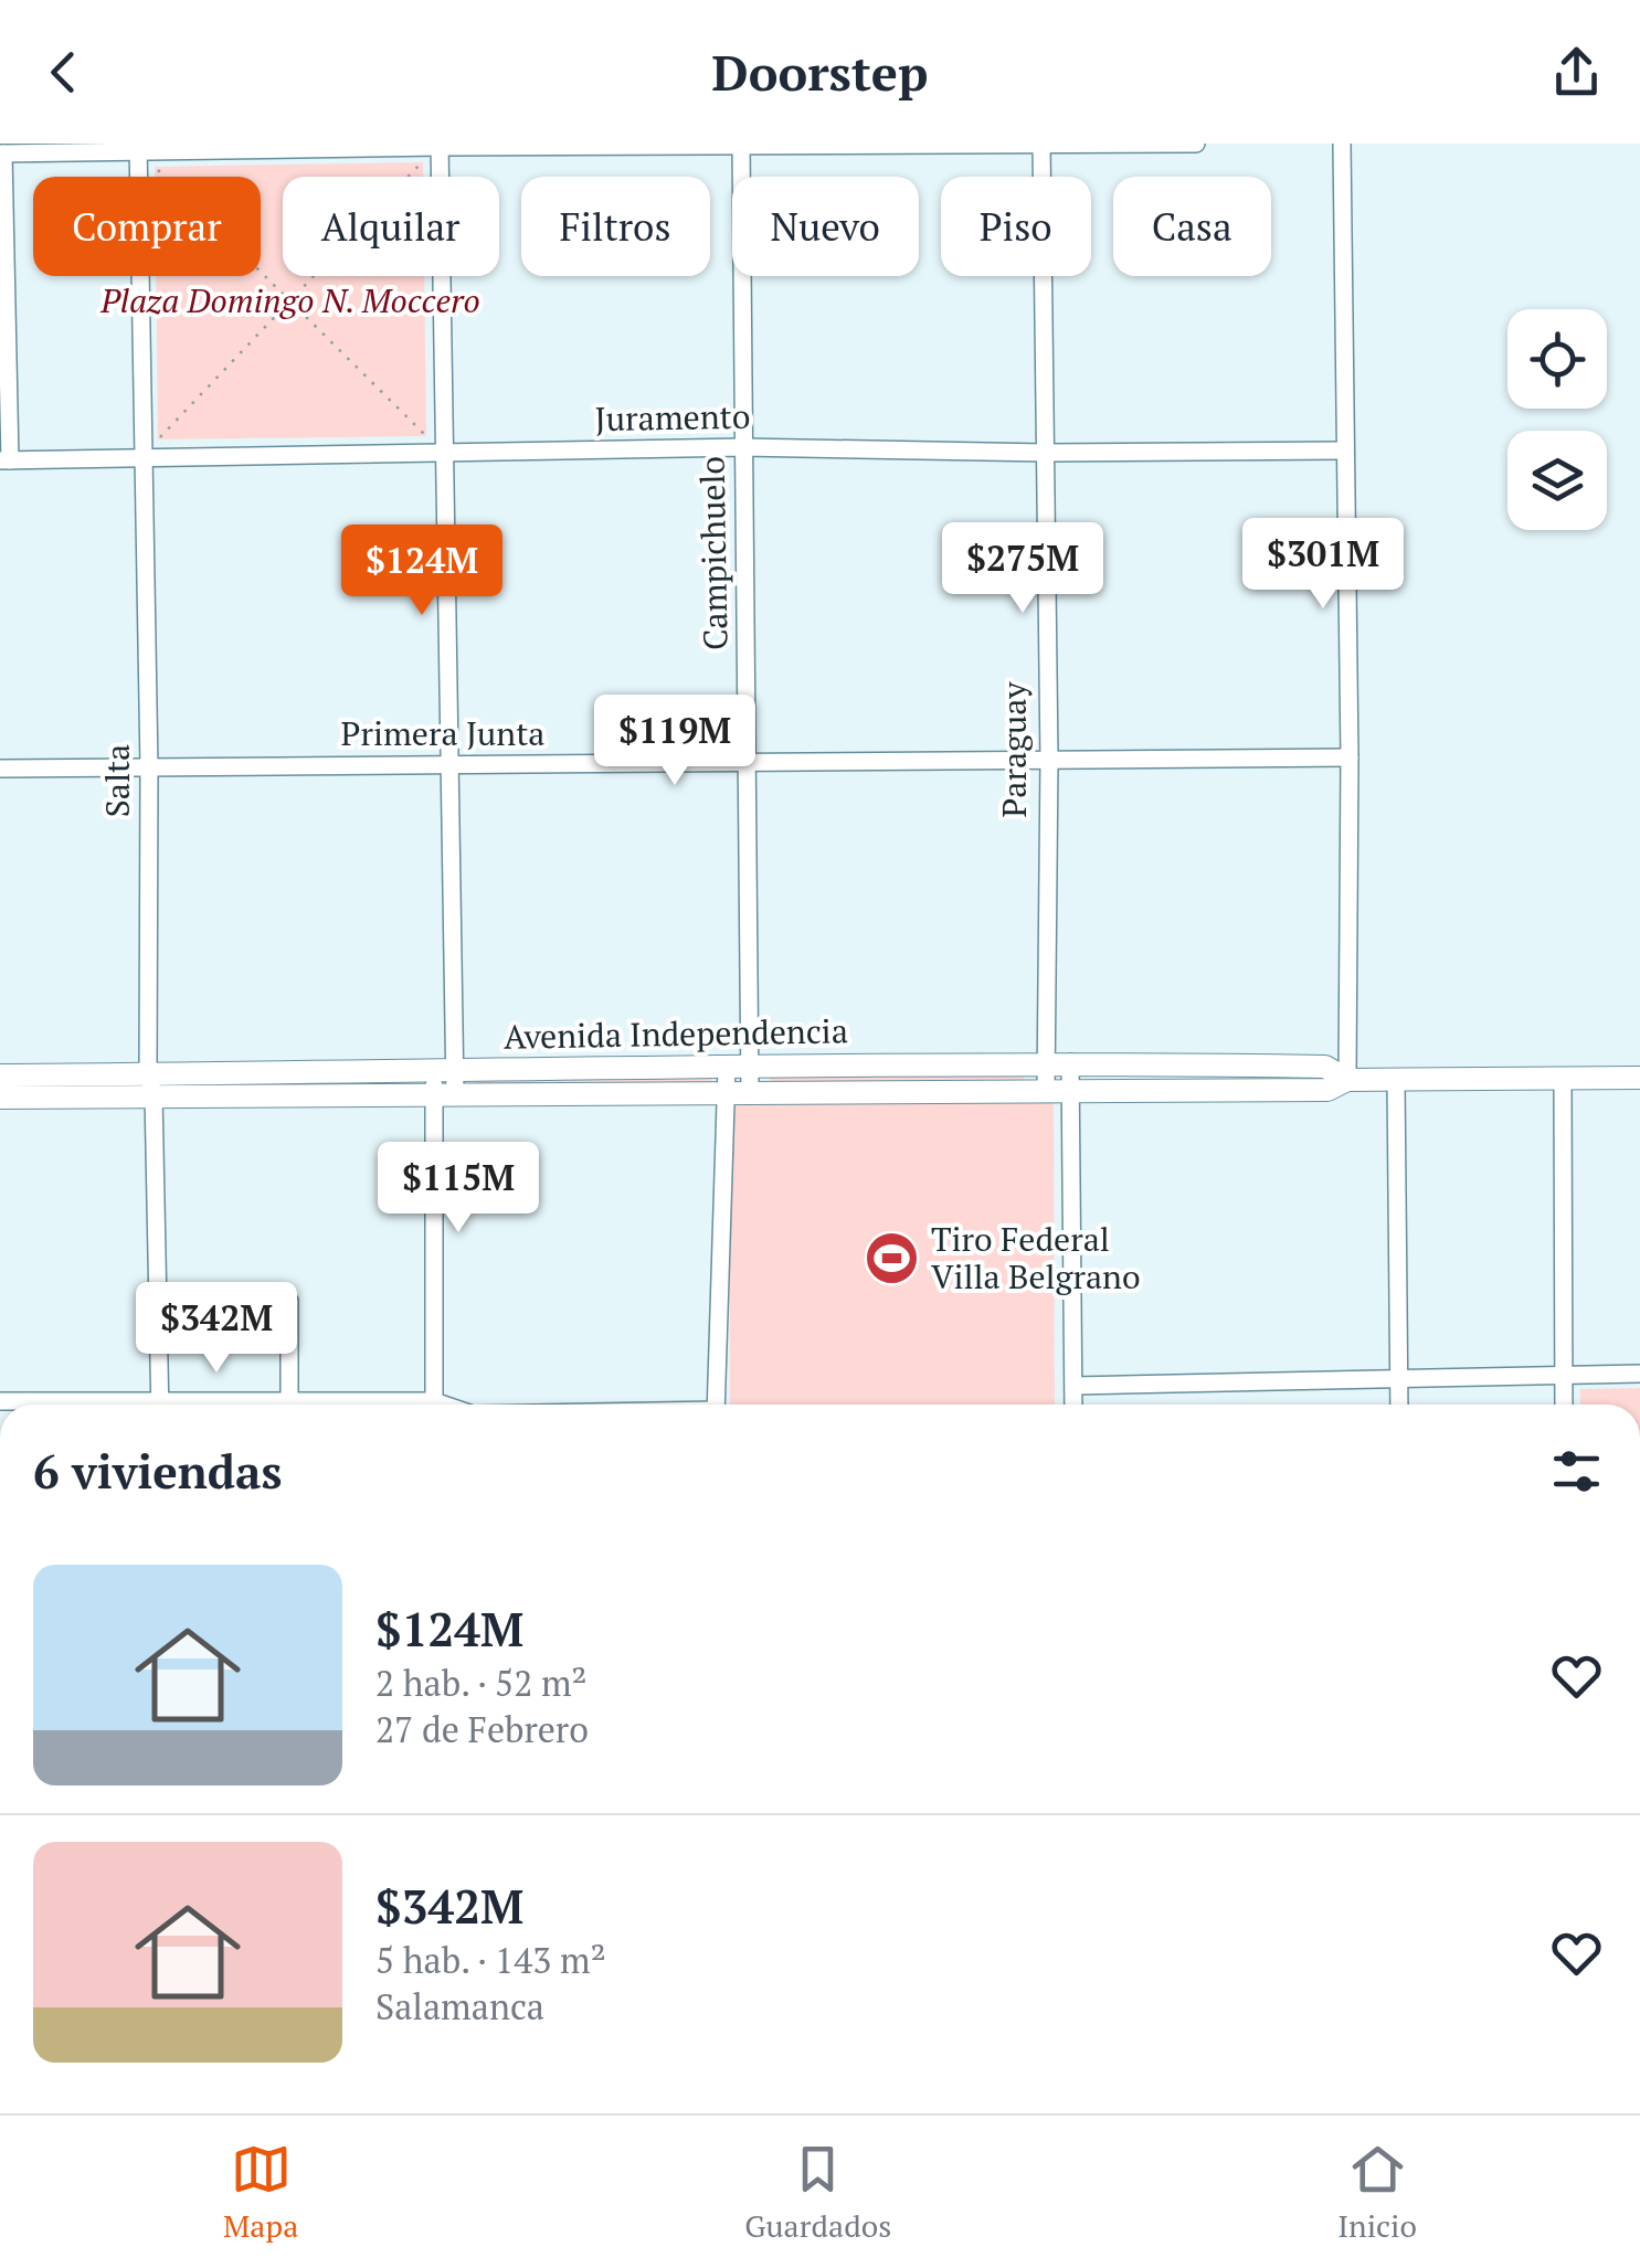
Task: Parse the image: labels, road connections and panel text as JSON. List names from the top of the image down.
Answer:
{
  "streets": {
    "street": [
      "Juramento",
      "Campichuelo",
      "Primera Junta",
      "Paraguay",
      "Salta",
      "Avenida Independencia"
    ]
  },
  "crossings": [
    ["Juramento", "Campichuelo"],
    ["Juramento", "Paraguay"],
    ["Juramento", "Salta"],
    ["Campichuelo", "Primera Junta"],
    ["Campichuelo", "Avenida Independencia"],
    ["Primera Junta", "Paraguay"],
    ["Primera Junta", "Salta"],
    ["Paraguay", "Avenida Independencia"],
    ["Salta", "Avenida Independencia"]
  ],
  "parks": ["Plaza Domingo N. Moccero"],
  "places": {
    "sports": ["Tiro Federal Villa Belgrano"]
  },
  "page": {
    "header": "Doorstep",
    "chip": [
      "Comprar",
      "Alquilar",
      "Filtros",
      "Nuevo",
      "Piso",
      "Casa"
    ],
    "price": [
      "$301M",
      "$275M",
      "$124M",
      "$119M",
      "$115M",
      "$342M"
    ],
    "heading": "6 viviendas",
    "list": [
      {
        "name": "$124M",
        "note": "2 hab. · 52 m² · 27 de Febrero"
      },
      {
        "name": "$342M",
        "note": "5 hab. · 143 m² · Salamanca"
      }
    ],
    "tabs": ["Mapa", "Guardados", "Inicio"]
  }
}
